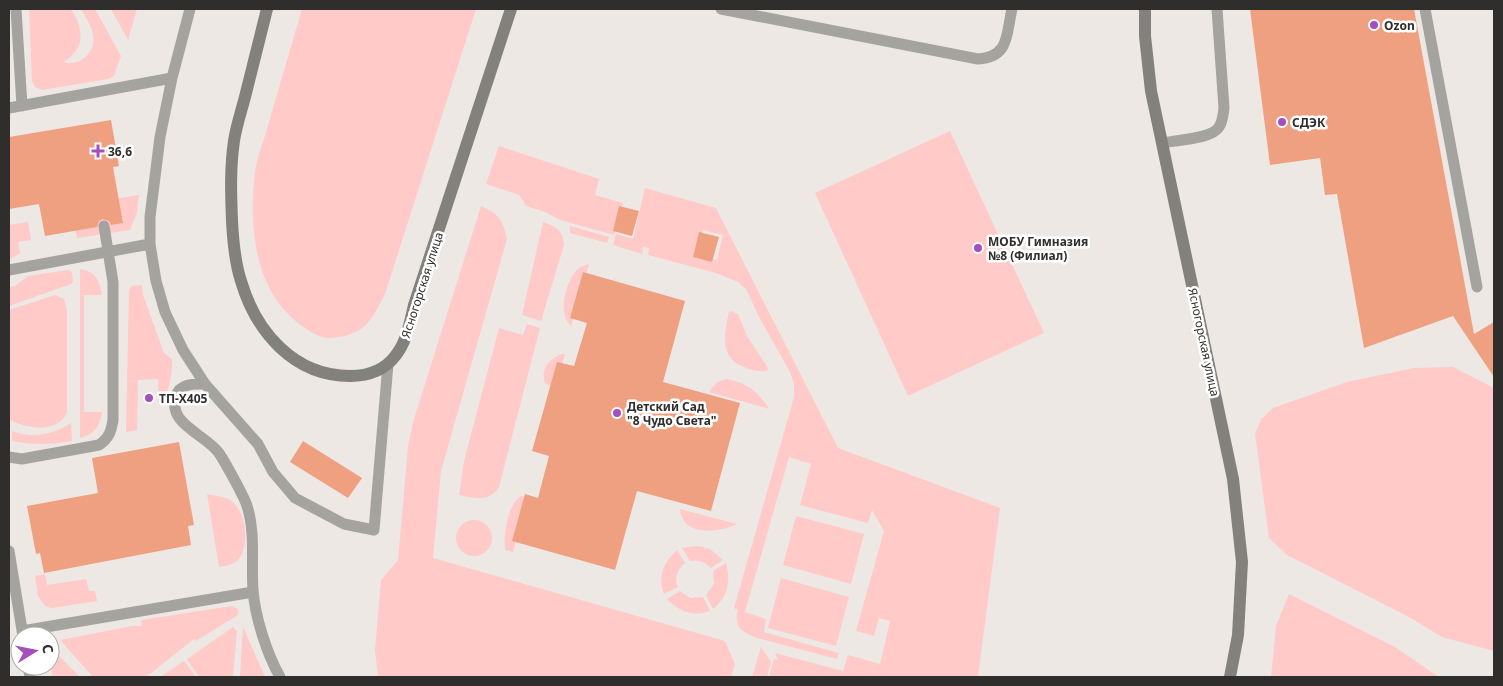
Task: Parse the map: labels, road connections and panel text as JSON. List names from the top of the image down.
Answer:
{
  "streets": {
    "street": ["Ясногорская улица"]
  },
  "places": {
    "other": [
      "Ozon",
      "СДЭК",
      "МОБУ Гимназия №8 (Филиал)",
      "ТП-Х405",
      "Детский Сад \"8 Чудо Света\""
    ],
    "health": ["36,6"]
  },
  "north": "right"
}
